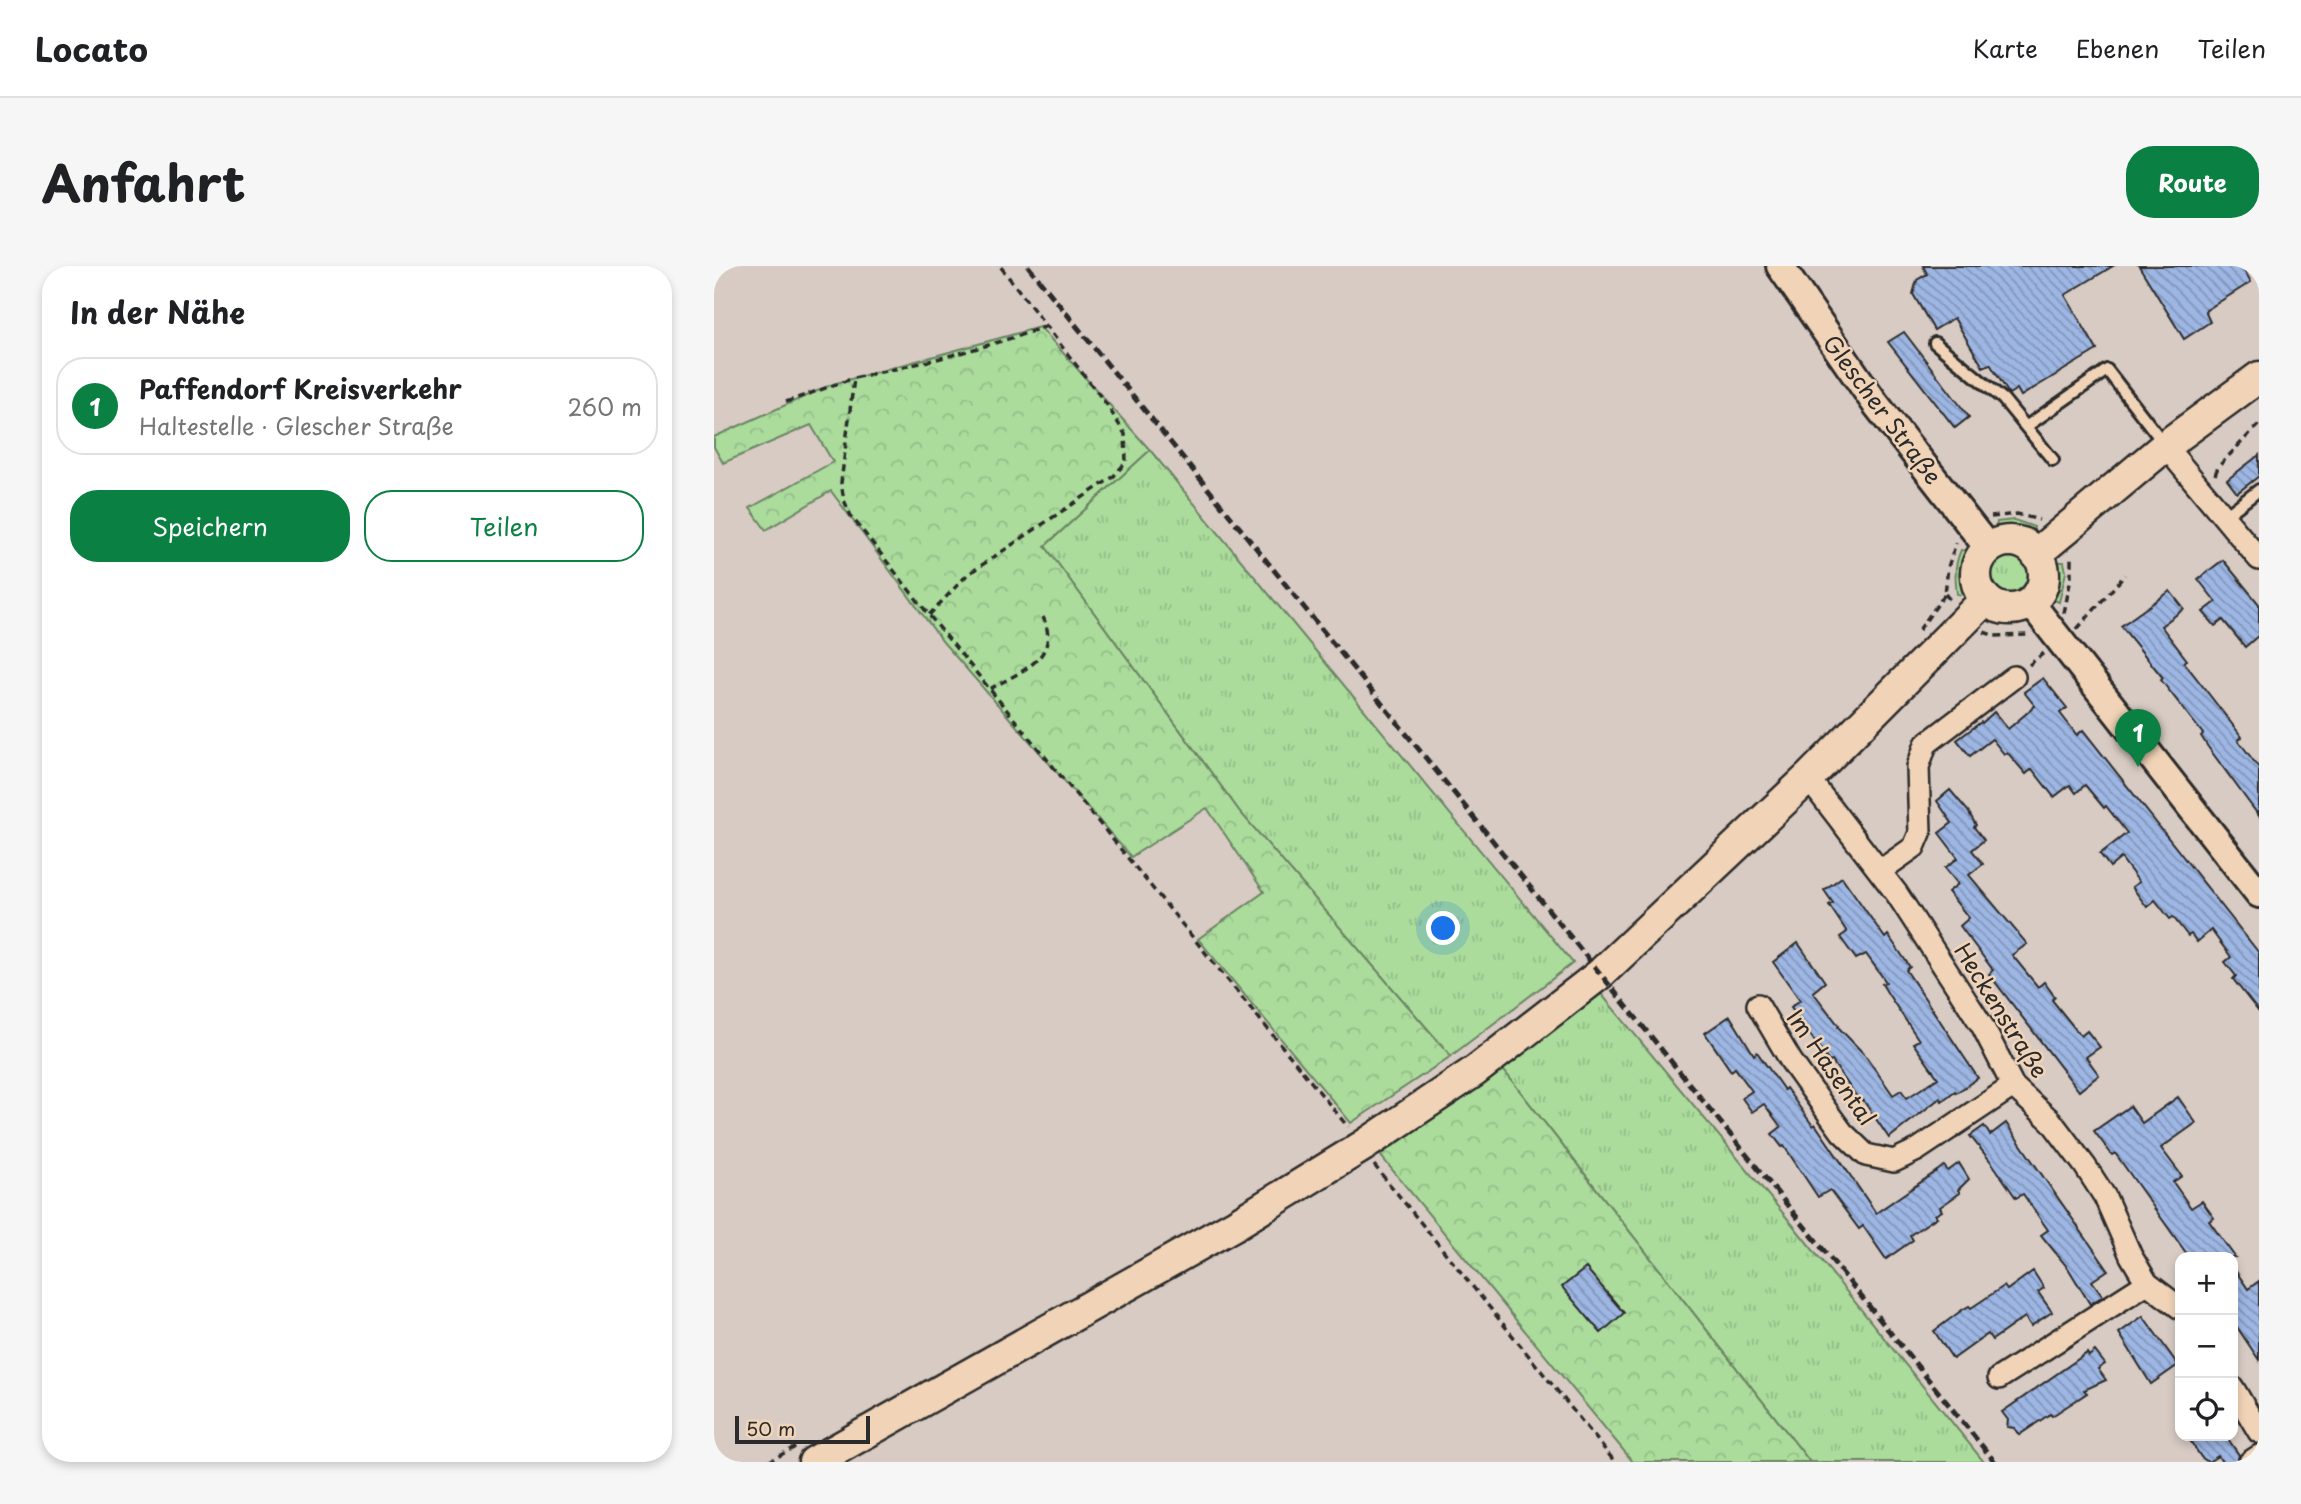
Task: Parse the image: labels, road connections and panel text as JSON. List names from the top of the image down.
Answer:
{
  "streets": {
    "street": ["Glescher Straße", "Heckenstraße", "Im Hasental"]
  },
  "crossings": [
    ["Heckenstraße", "Im Hasental"]
  ],
  "scale_bar": "50 m",
  "page": {
    "header": "Locato",
    "nav": ["Karte", "Ebenen", "Teilen"],
    "title": "Anfahrt",
    "buttons": [
      "Route",
      ["Speichern", "Teilen"]
    ],
    "heading": "In der Nähe",
    "list": [
      {
        "mark": "1",
        "name": "Paffendorf Kreisverkehr",
        "note": "Haltestelle · Glescher Straße",
        "value": "260 m"
      }
    ],
    "pins": "1",
    "map_buttons": ["+", "−"],
    "scale": "50 m"
  }
}
